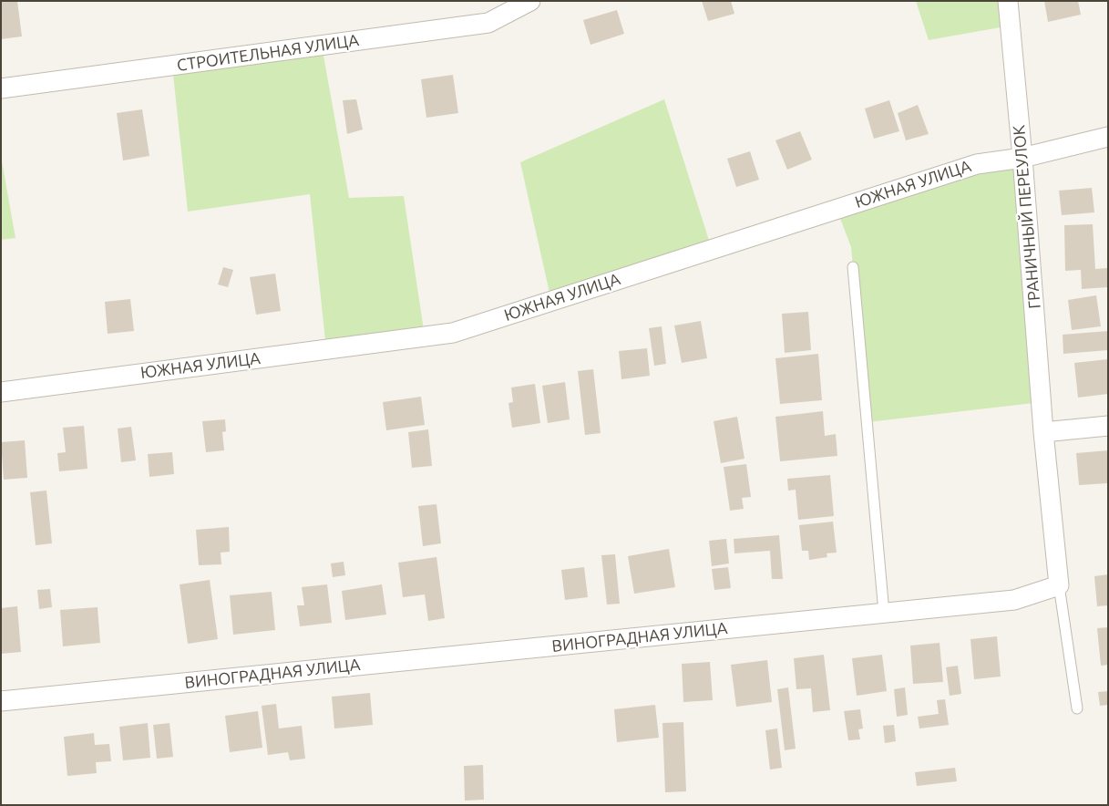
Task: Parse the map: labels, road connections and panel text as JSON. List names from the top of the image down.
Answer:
{
  "streets": {
    "street": [
      "СТРОИТЕЛЬНАЯ УЛИЦА",
      "ЮЖНАЯ УЛИЦА",
      "ГРАНИЧНЫЙ ПЕРЕУЛОК",
      "ВИНОГРАДНАЯ УЛИЦА"
    ]
  },
  "crossings": [
    ["ЮЖНАЯ УЛИЦА", "ГРАНИЧНЫЙ ПЕРЕУЛОК"]
  ]
}
